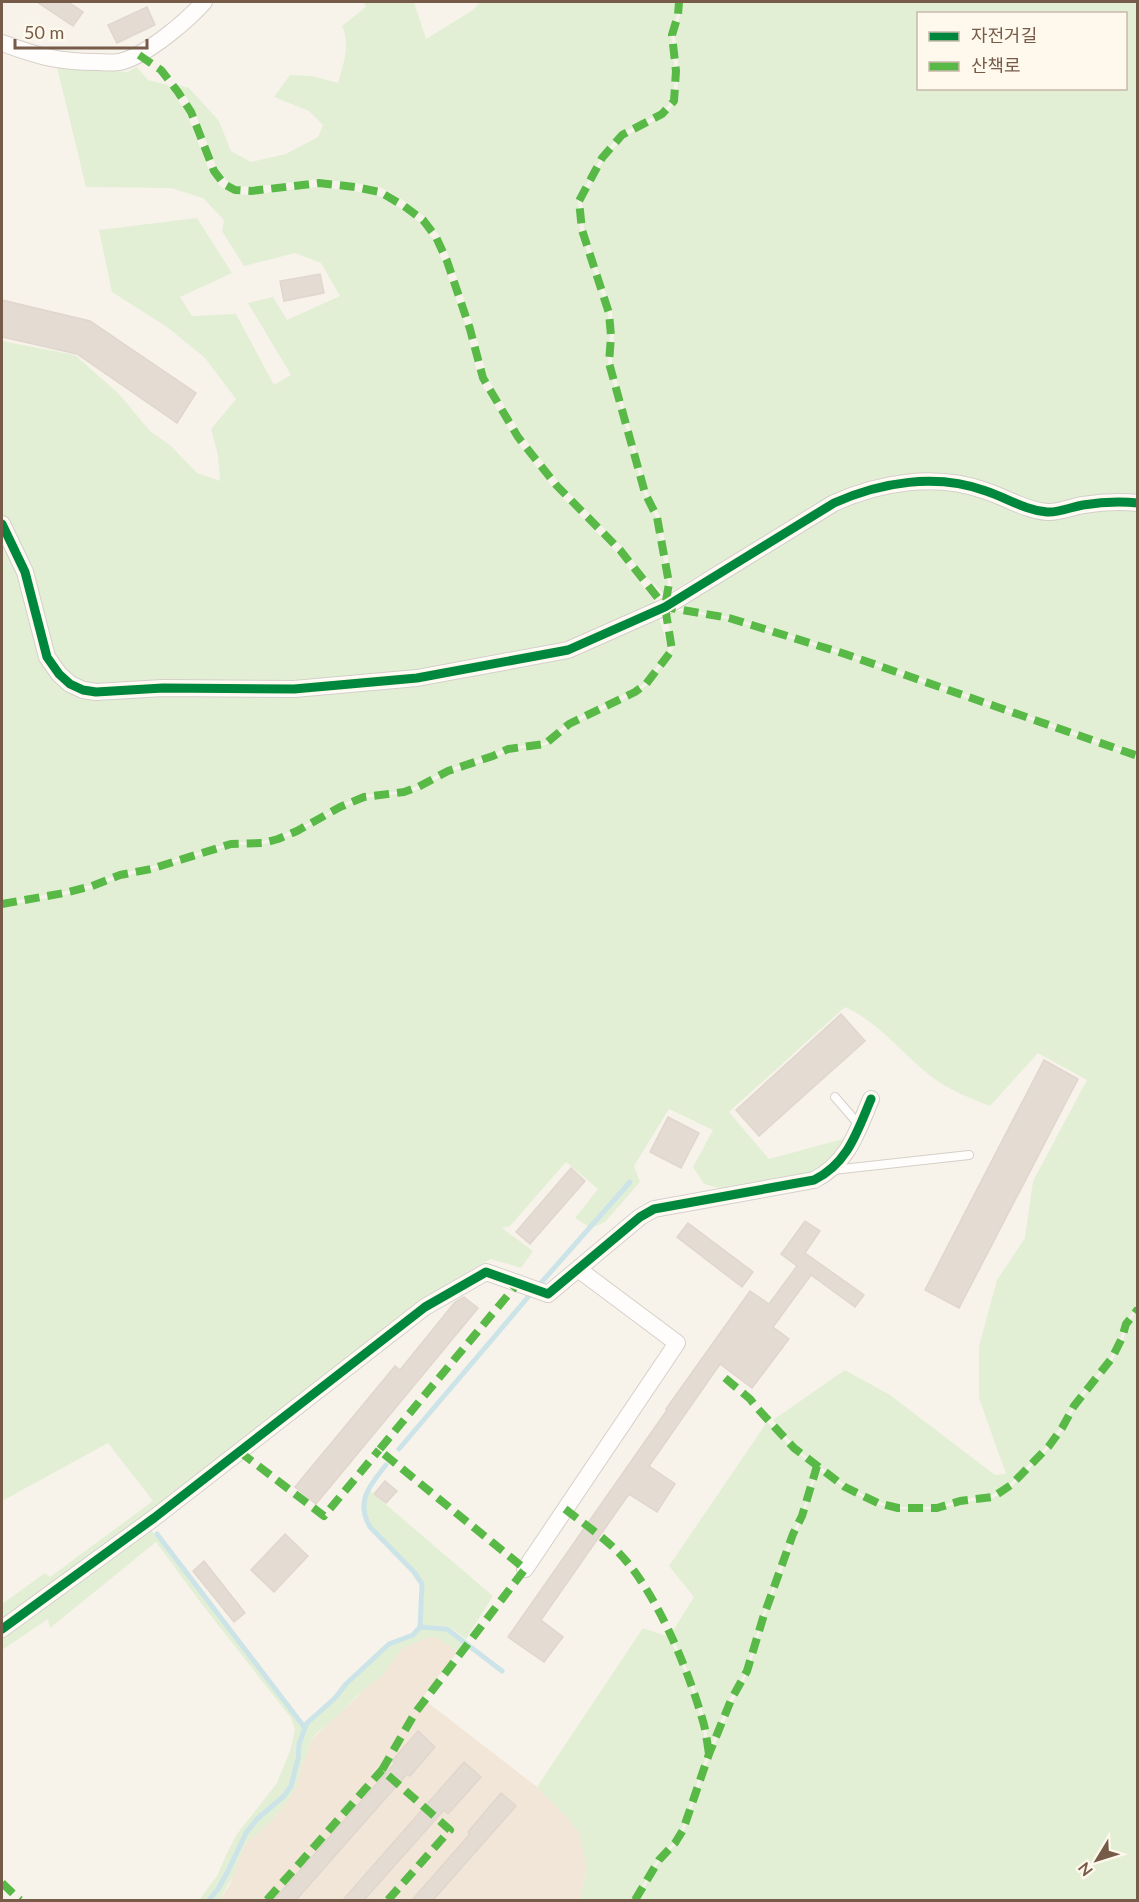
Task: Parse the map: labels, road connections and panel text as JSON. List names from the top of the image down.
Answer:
{
  "legend": ["자전거길", "산책로"],
  "scale_bar": "50 m",
  "north": "bottom left"
}
